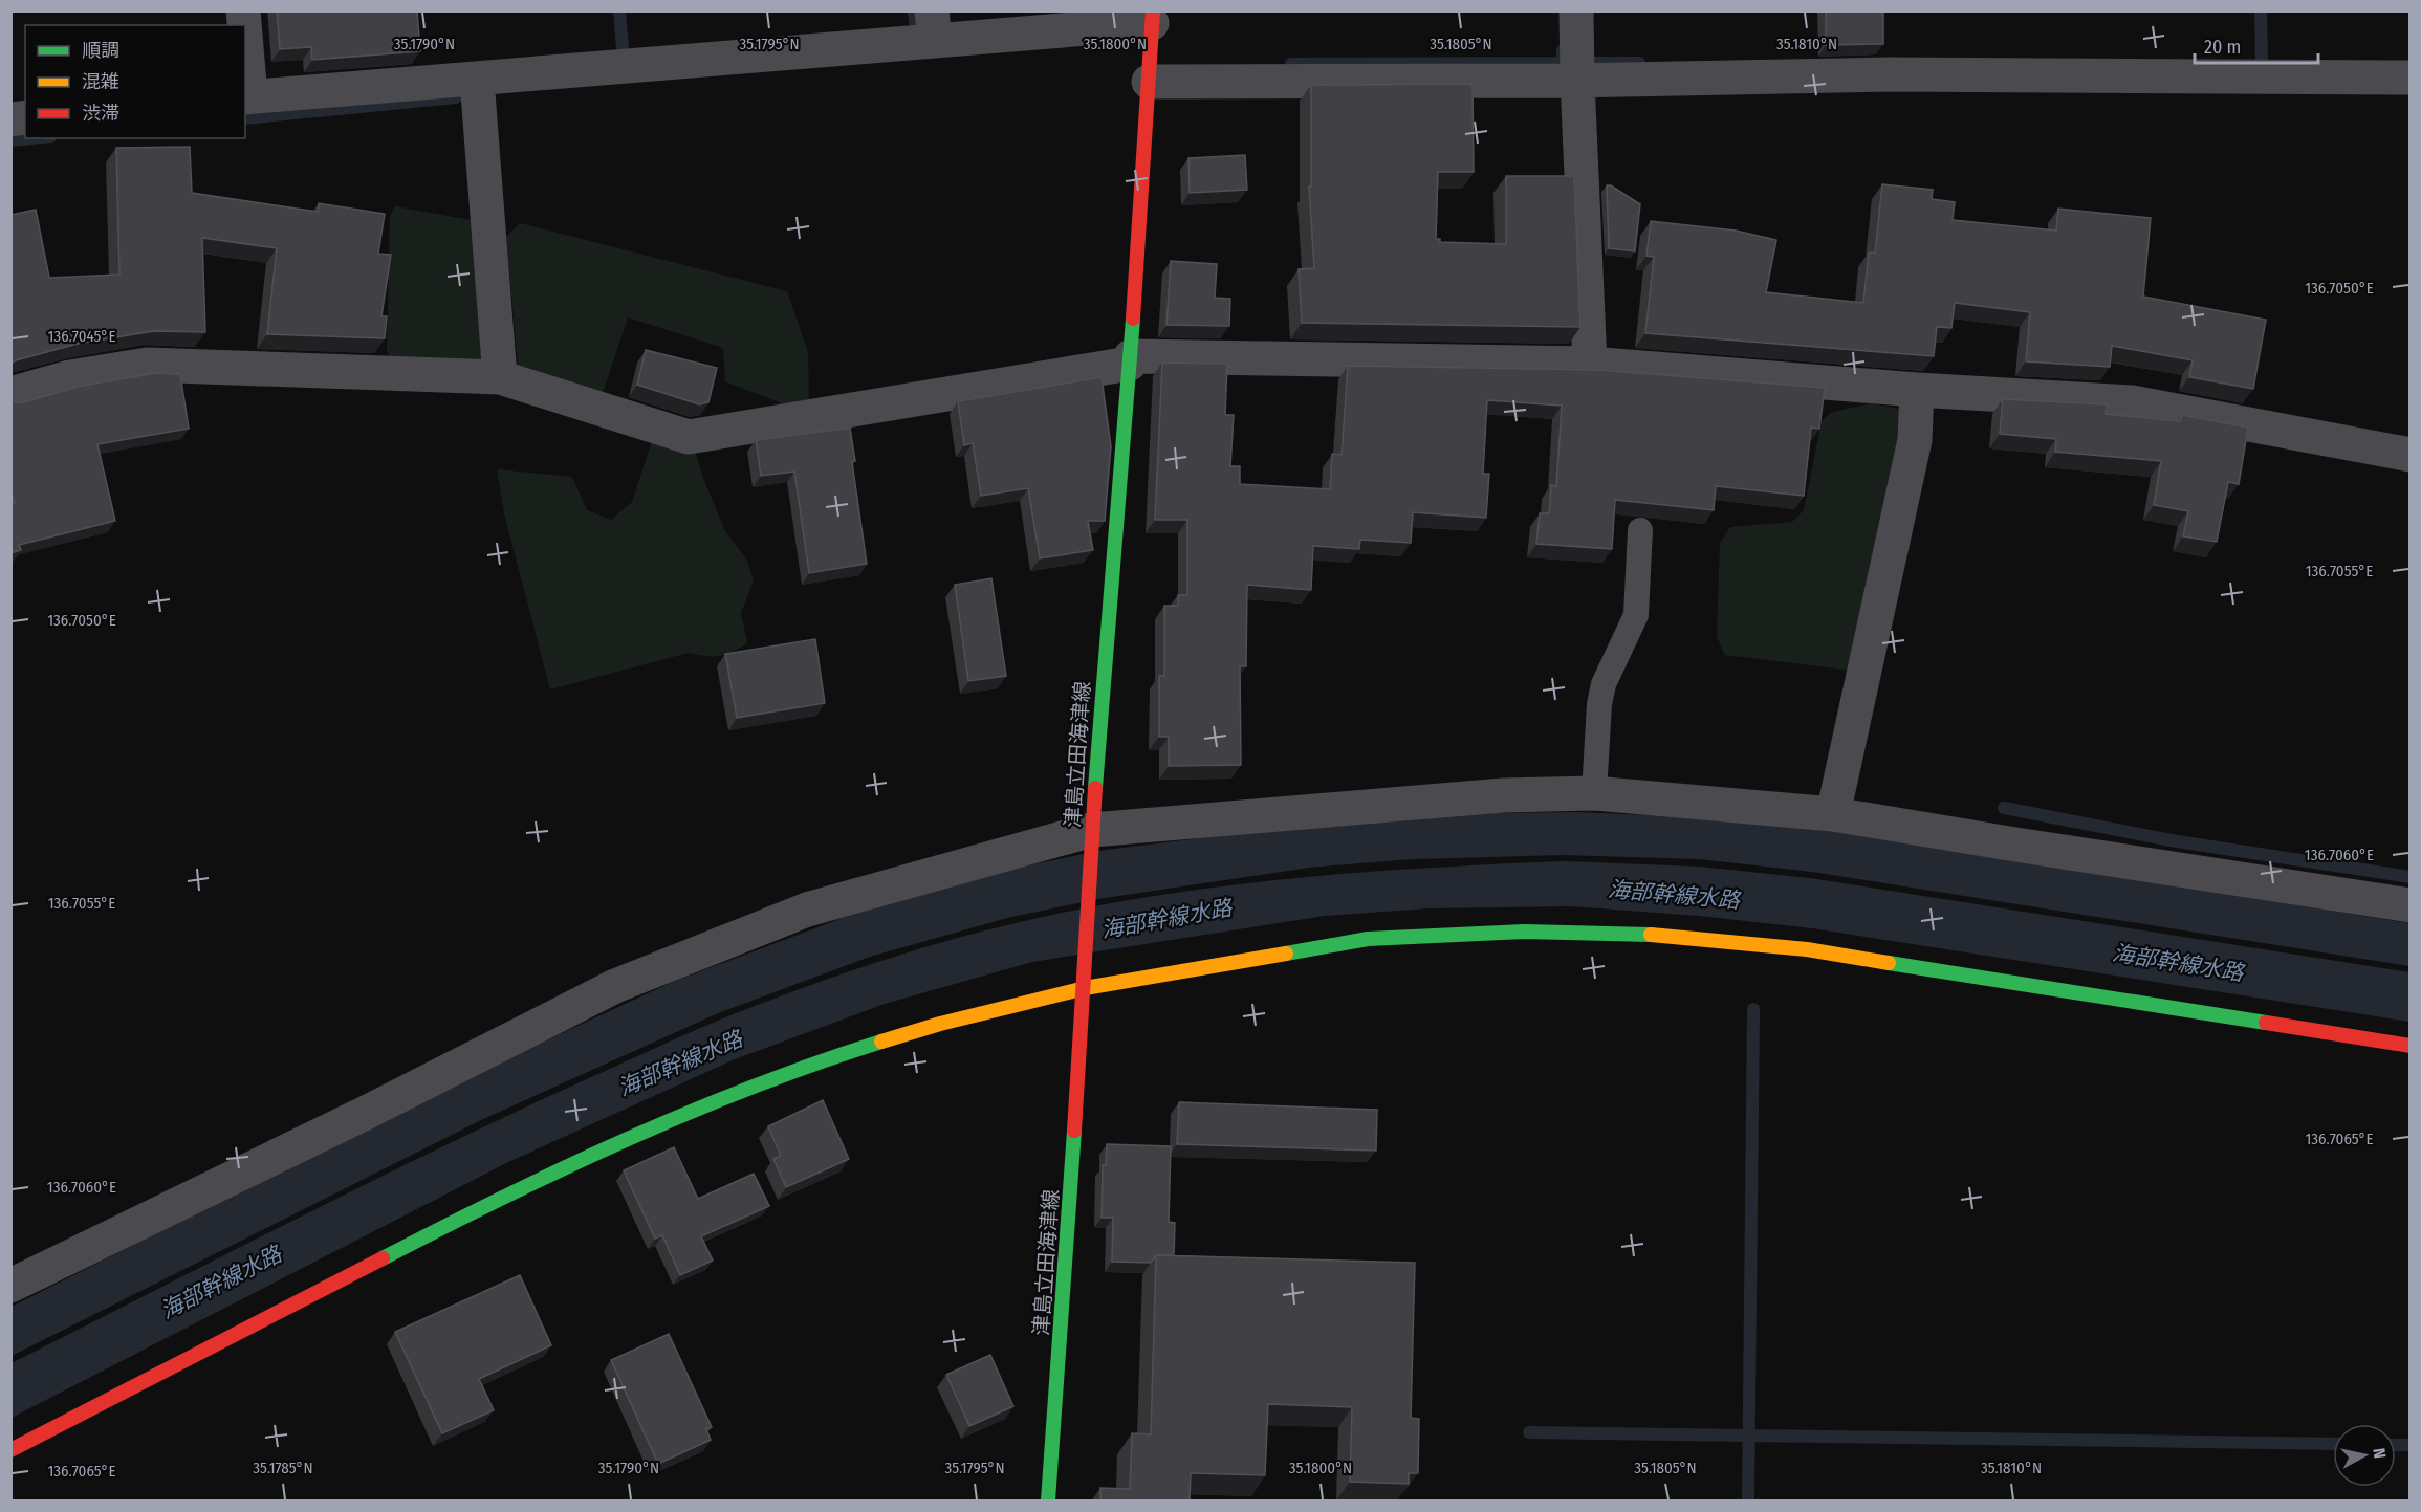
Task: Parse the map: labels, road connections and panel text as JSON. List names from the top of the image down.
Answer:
{
  "streets": {
    "street": ["津島立田海津線"]
  },
  "water": ["海部幹線水路"],
  "legend": ["順調", "混雑", "渋滞"],
  "scale_bar": "20 m",
  "north": "right",
  "coordinates": [
    "35.1790°N",
    "35.1795°N",
    "35.1800°N",
    "35.1805°N",
    "35.1810°N",
    "136.7050°E",
    "136.7045°E",
    "136.7055°E",
    "136.7060°E",
    "136.7065°E",
    "35.1785°N"
  ]
}
